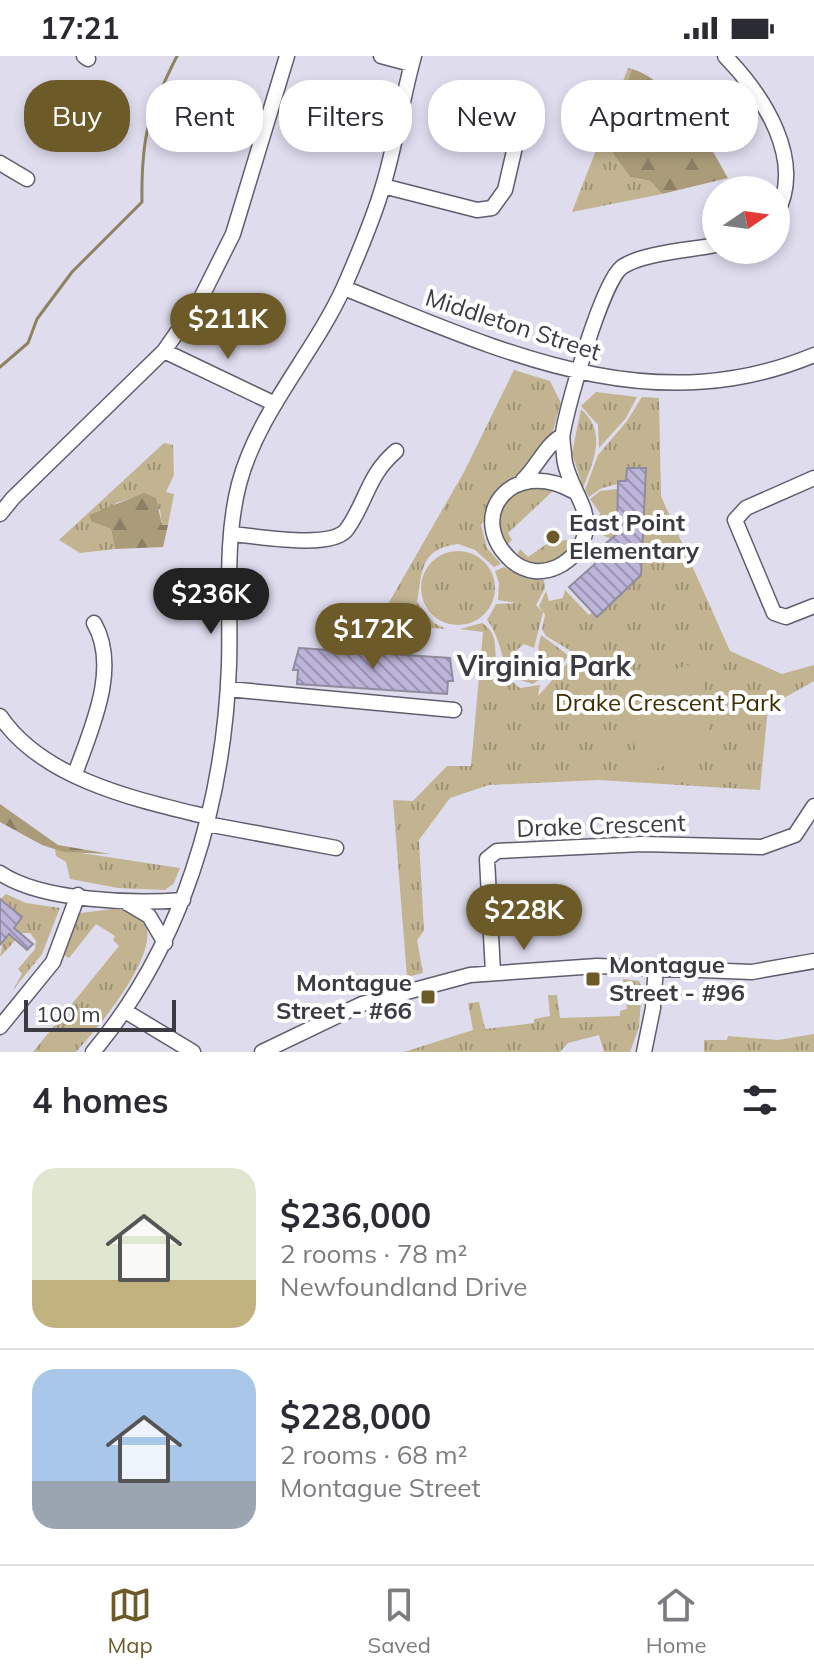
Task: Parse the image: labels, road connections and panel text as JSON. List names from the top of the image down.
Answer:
{
  "streets": {
    "street": ["Middleton Street", "Drake Crescent"]
  },
  "districts": ["Virginia Park"],
  "parks": ["Drake Crescent Park"],
  "places": {
    "other": ["East Point Elementary"],
    "transit": ["Montague Street - #96", "Montague Street - #66"]
  },
  "scale_bar": "100 m",
  "north": "right",
  "page": {
    "status": "17:21",
    "chip": [
      "Buy",
      "Rent",
      "Filters",
      "New",
      "Apartment"
    ],
    "price": [
      "$211K",
      "$236K",
      "$172K",
      "$228K"
    ],
    "scale": "100 m",
    "heading": "4 homes",
    "list": [
      {
        "name": "$236,000",
        "note": "2 rooms · 78 m² · Newfoundland Drive"
      },
      {
        "name": "$228,000",
        "note": "2 rooms · 68 m² · Montague Street"
      }
    ],
    "tabs": ["Map", "Saved", "Home"]
  }
}
